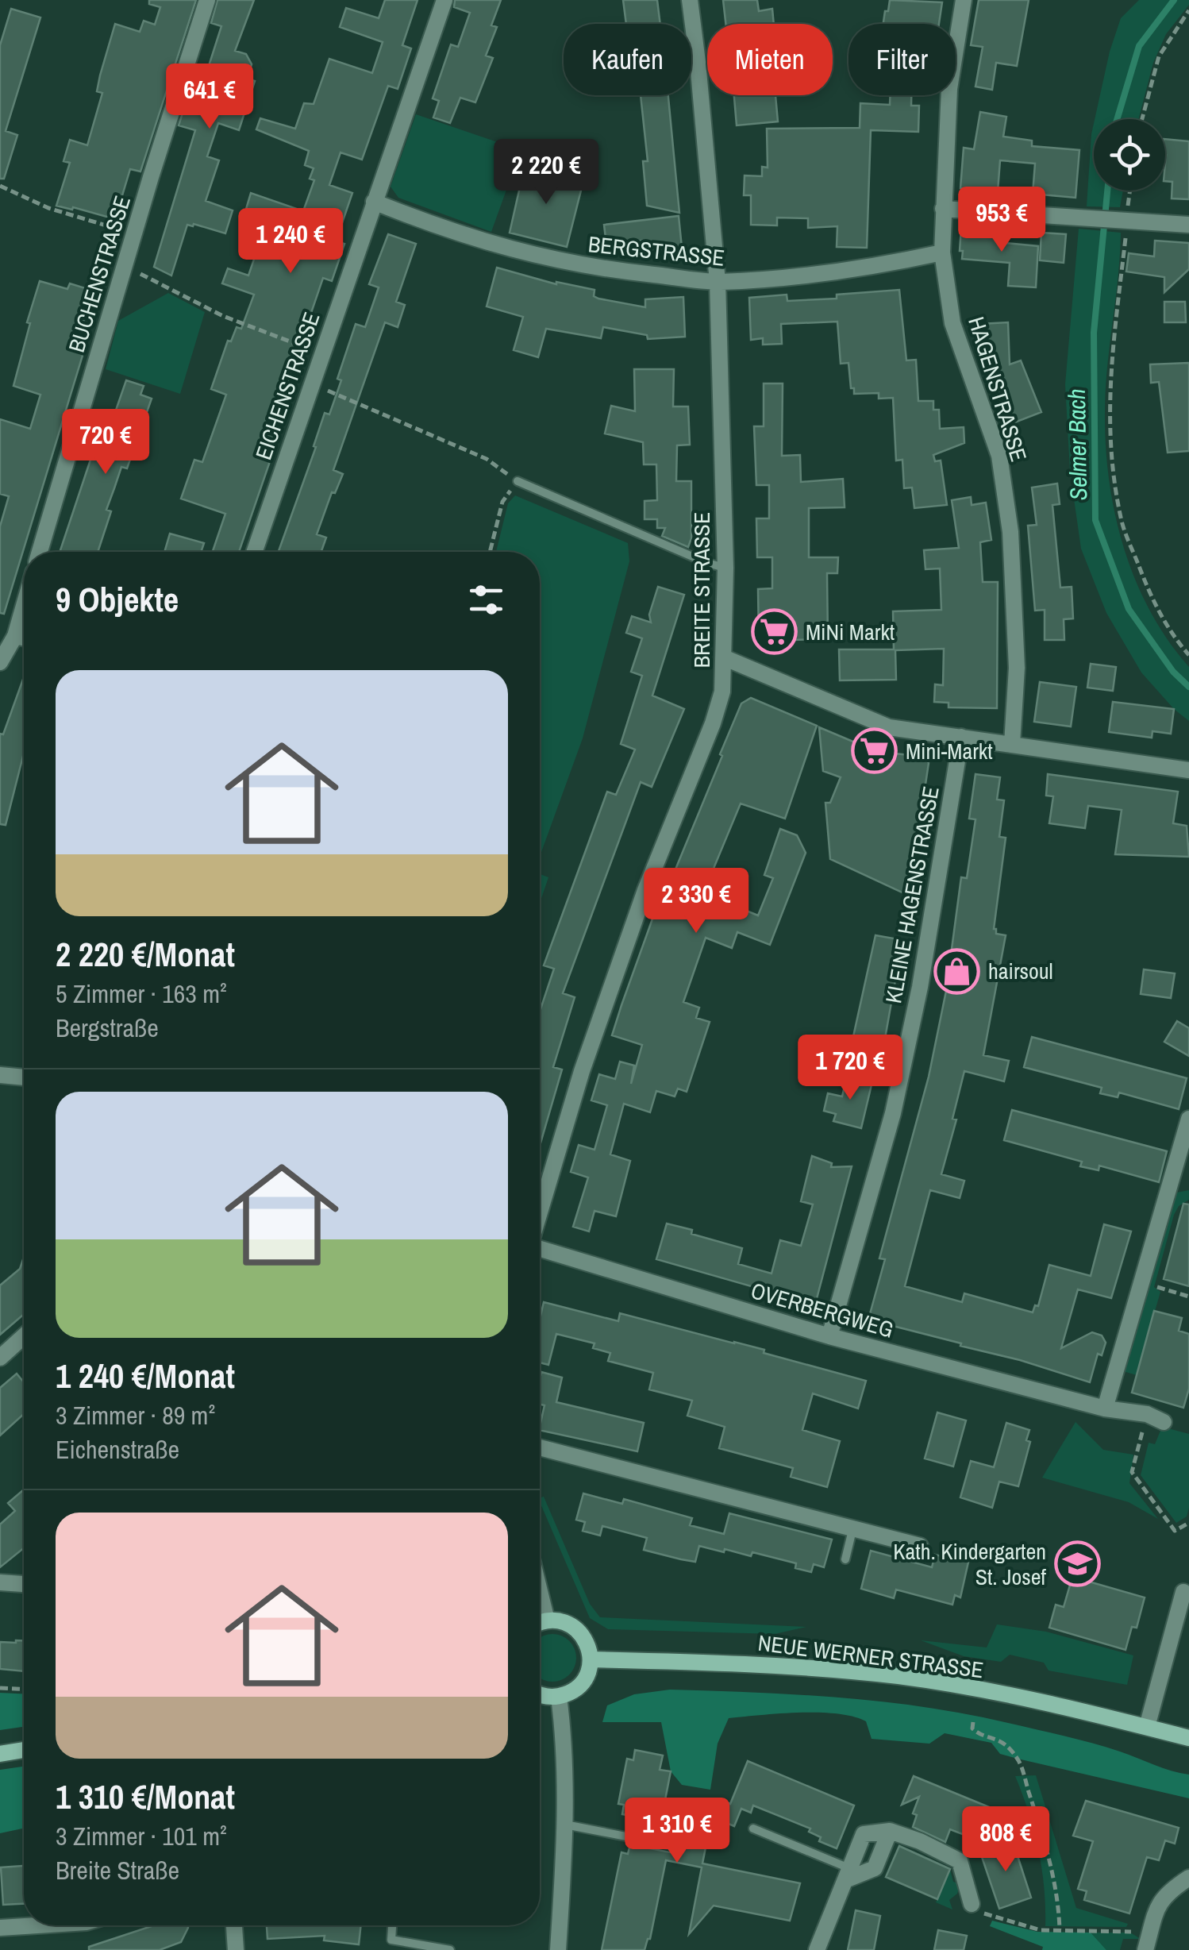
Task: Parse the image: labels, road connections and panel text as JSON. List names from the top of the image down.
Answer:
{
  "streets": {
    "main road": ["NEUE WERNER STRASSE"],
    "street": [
      "BERGSTRASSE",
      "BUCHENSTRASSE",
      "EICHENSTRASSE",
      "HAGENSTRASSE",
      "BREITE STRASSE",
      "KLEINE HAGENSTRASSE",
      "OVERBERGWEG"
    ]
  },
  "crossings": [
    ["BERGSTRASSE", "EICHENSTRASSE"],
    ["BERGSTRASSE", "HAGENSTRASSE"],
    ["BERGSTRASSE", "BREITE STRASSE"],
    ["KLEINE HAGENSTRASSE", "OVERBERGWEG"]
  ],
  "water": ["Selmer Bach"],
  "places": {
    "supermarket": ["MiNi Markt", "Mini-Markt"],
    "shop": ["hairsoul"],
    "school or university": ["Kath. Kindergarten St. Josef"]
  },
  "page": {
    "chip": ["Kaufen", "Mieten", "Filter"],
    "price": [
      "641 €",
      "2 220 €",
      "953 €",
      "1 240 €",
      "720 €",
      "2 330 €",
      "1 720 €",
      "1 310 €",
      "808 €"
    ],
    "heading": "9 Objekte",
    "list": [
      {
        "name": "2 220 €/Monat",
        "note": "5 Zimmer · 163 m² · Bergstraße"
      },
      {
        "name": "1 240 €/Monat",
        "note": "3 Zimmer · 89 m² · Eichenstraße"
      },
      {
        "name": "1 310 €/Monat",
        "note": "3 Zimmer · 101 m² · Breite Straße"
      }
    ]
  }
}
